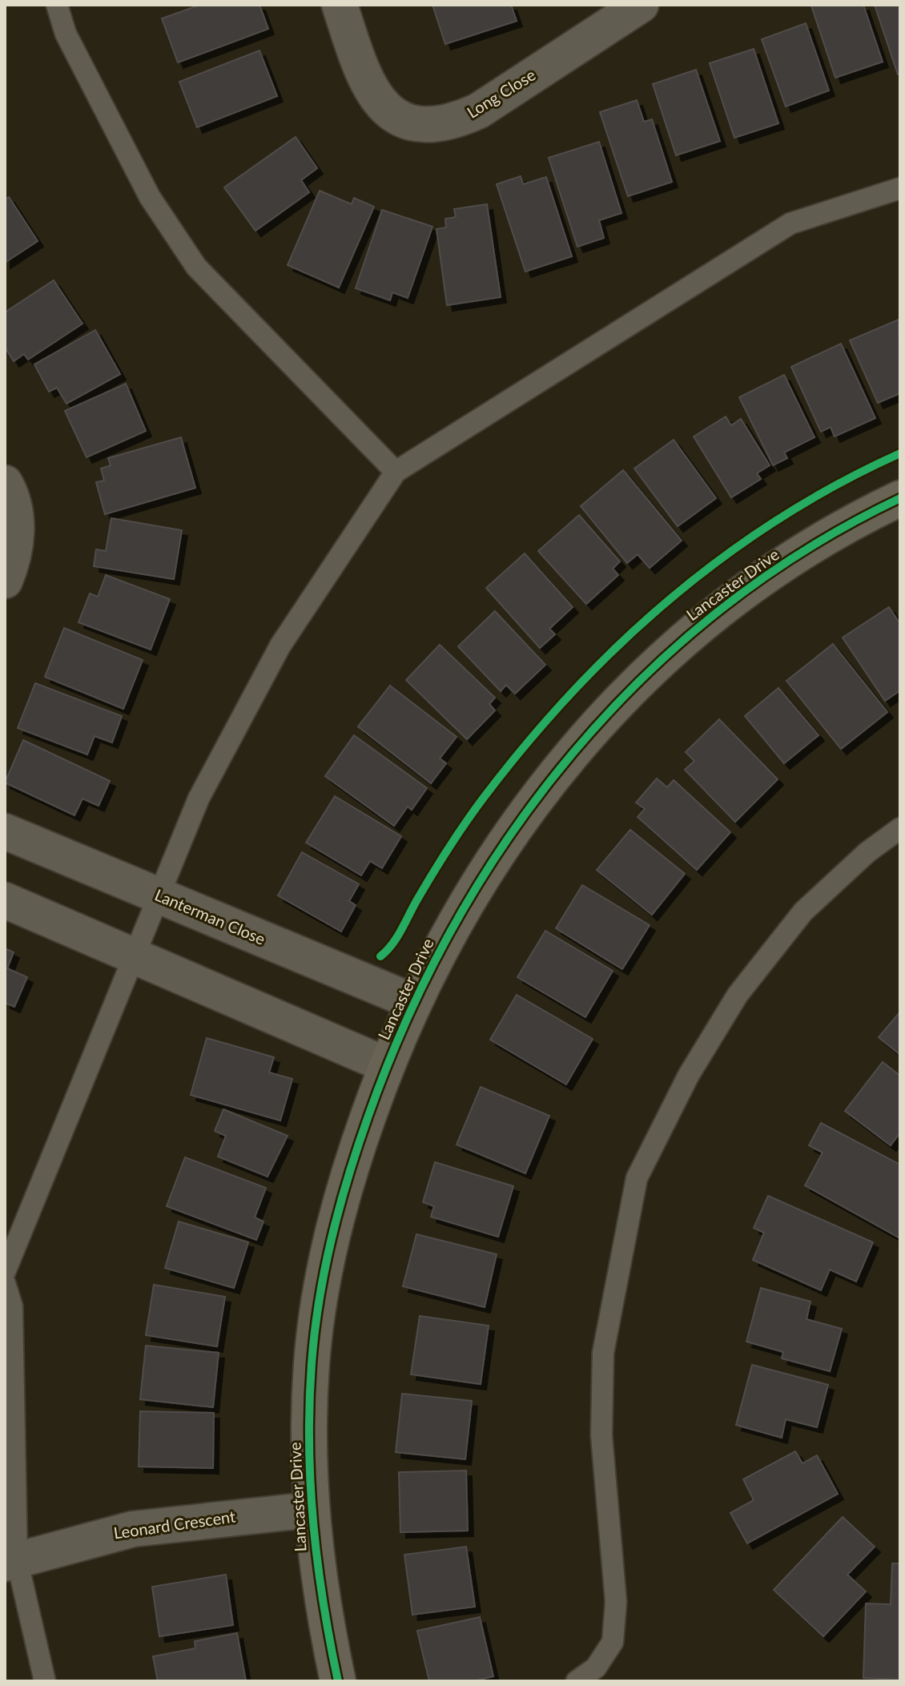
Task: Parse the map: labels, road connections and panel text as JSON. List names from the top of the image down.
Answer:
{
  "streets": {
    "street": [
      "Long Close",
      "Lancaster Drive",
      "Lanterman Close",
      "Leonard Crescent"
    ]
  },
  "crossings": [
    ["Lancaster Drive", "Lanterman Close"],
    ["Lancaster Drive", "Leonard Crescent"]
  ]
}
